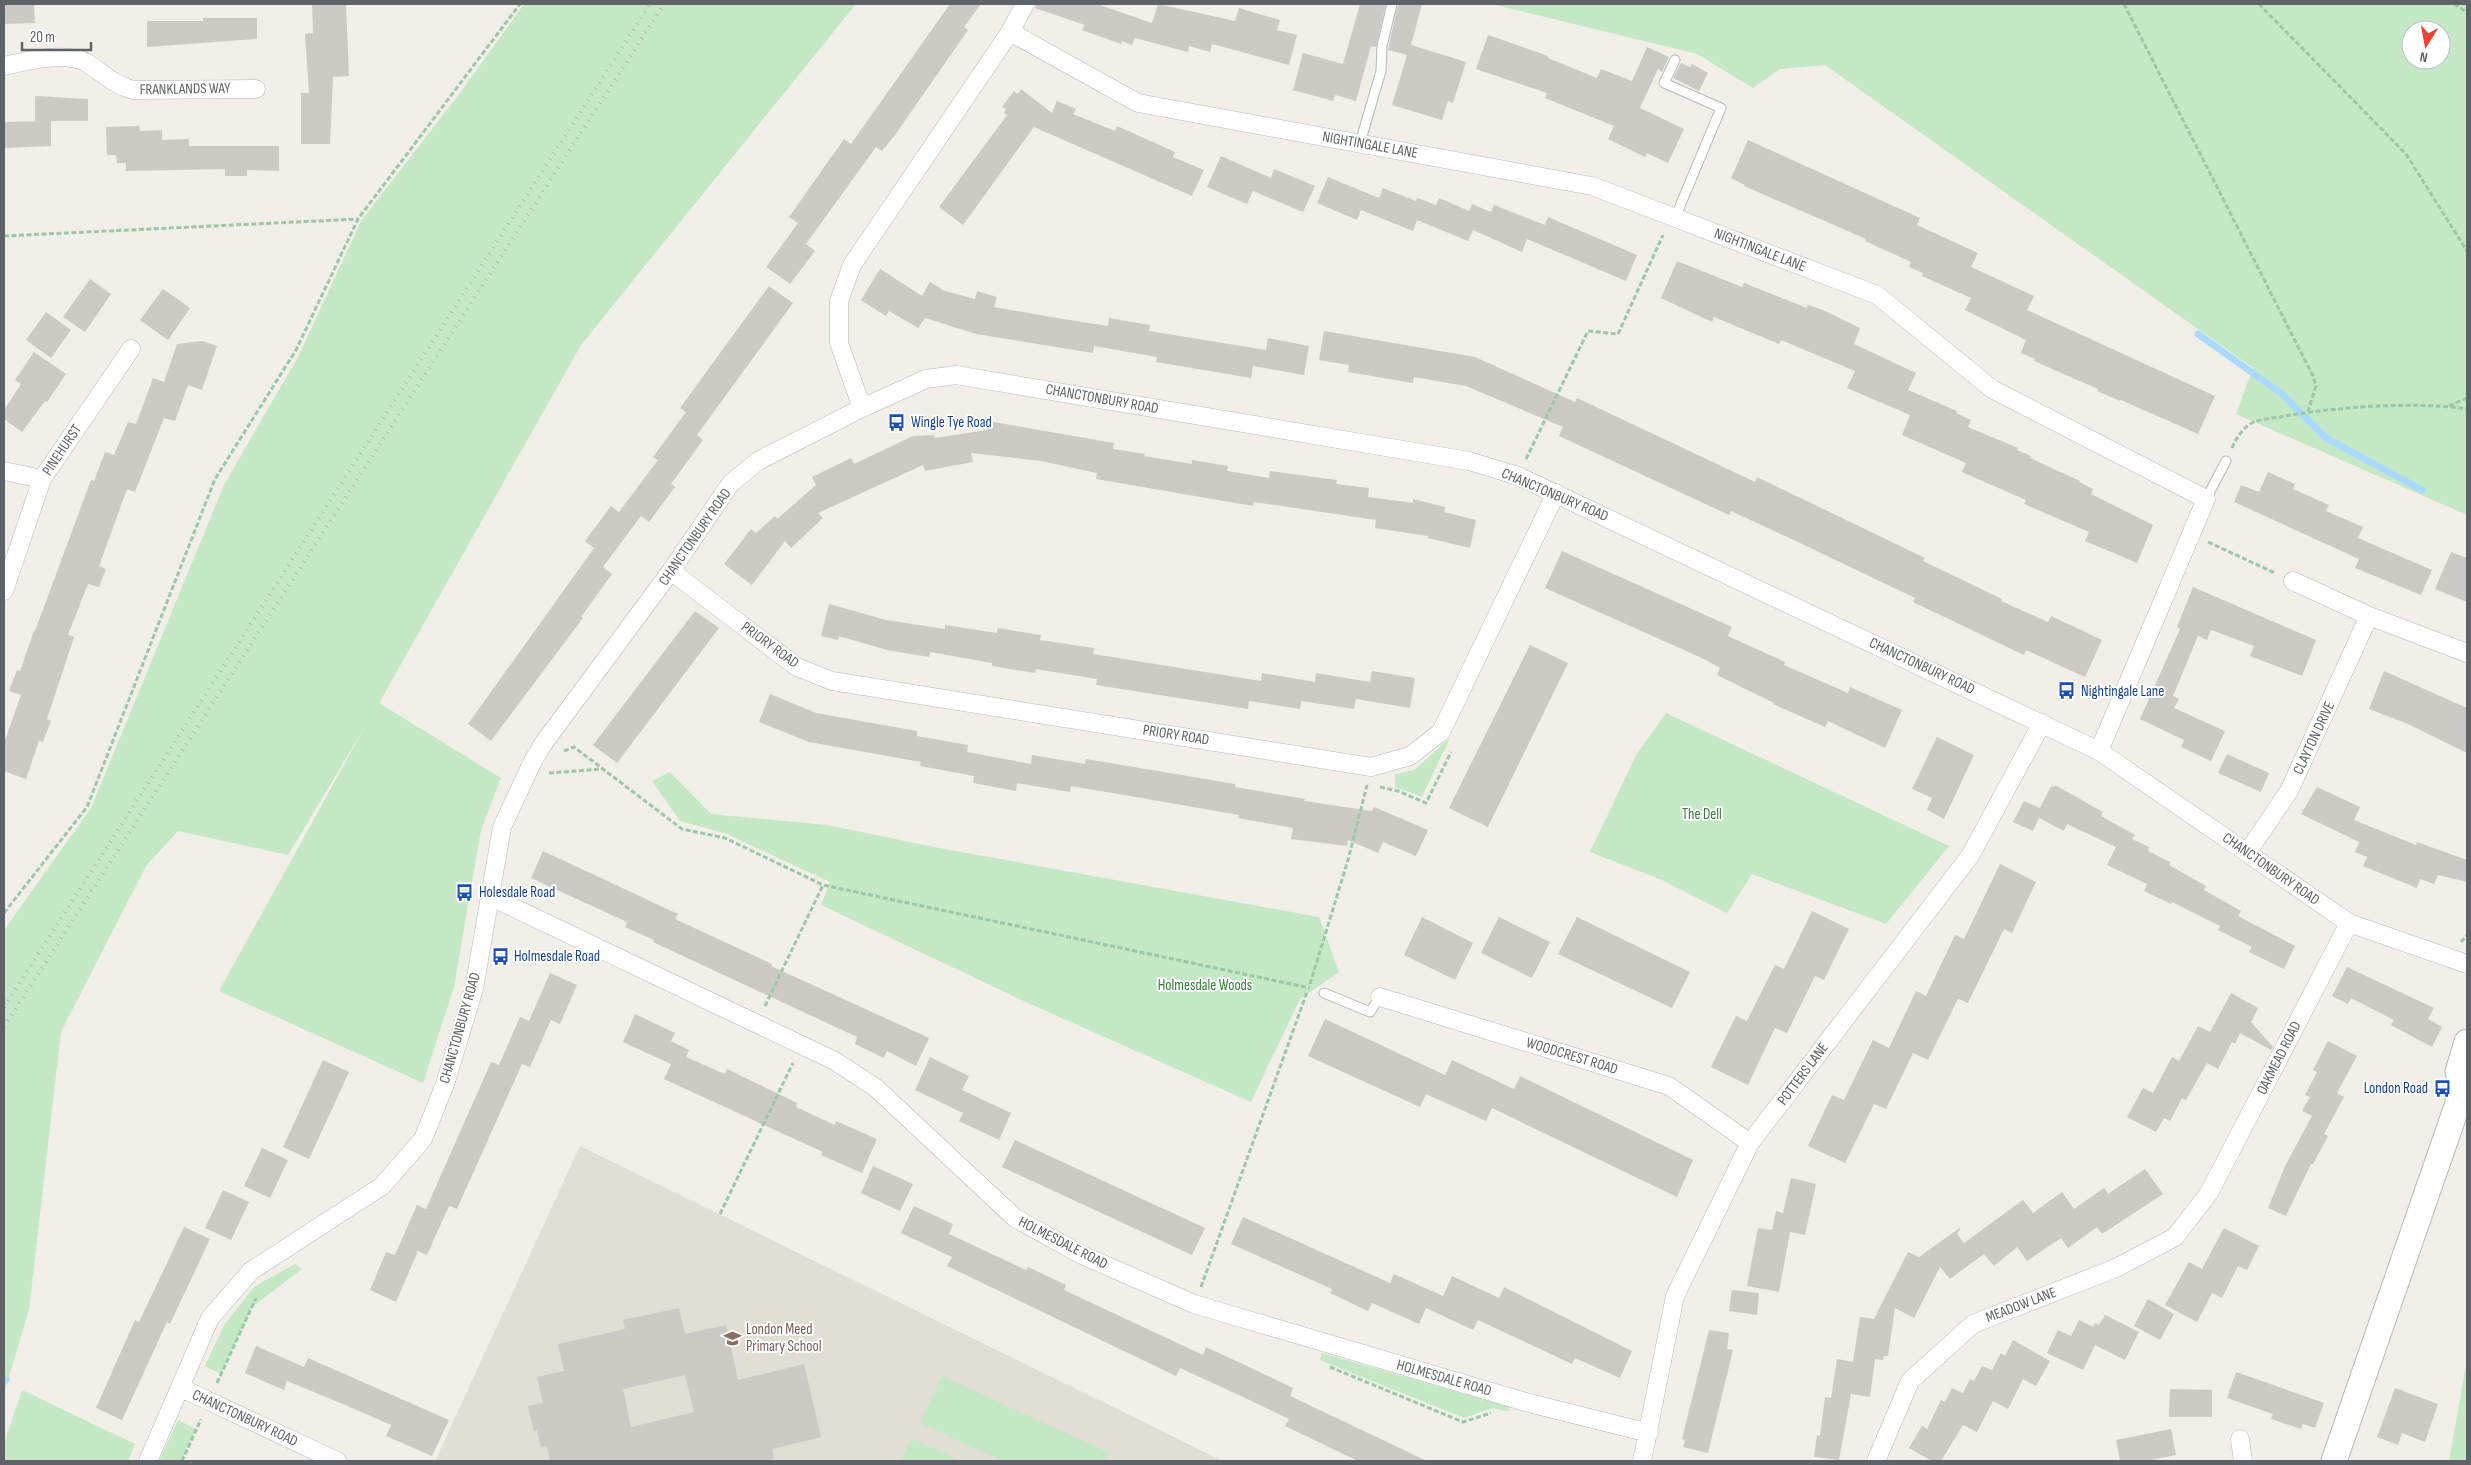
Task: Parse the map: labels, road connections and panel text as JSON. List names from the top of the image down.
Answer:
{
  "streets": {
    "street": [
      "FRANKLANDS WAY",
      "NIGHTINGALE LANE",
      "CHANCTONBURY ROAD",
      "PINEHURST",
      "PRIORY ROAD",
      "CLAYTON DRIVE",
      "WOODCREST ROAD",
      "OAKMEAD ROAD",
      "POTTERS LANE",
      "HOLMESDALE ROAD",
      "MEADOW LANE"
    ]
  },
  "crossings": [
    ["CHANCTONBURY ROAD", "PRIORY ROAD"],
    ["CHANCTONBURY ROAD", "CLAYTON DRIVE"],
    ["CHANCTONBURY ROAD", "OAKMEAD ROAD"],
    ["CHANCTONBURY ROAD", "POTTERS LANE"],
    ["CHANCTONBURY ROAD", "HOLMESDALE ROAD"],
    ["WOODCREST ROAD", "POTTERS LANE"],
    ["OAKMEAD ROAD", "MEADOW LANE"],
    ["POTTERS LANE", "HOLMESDALE ROAD"]
  ],
  "parks": ["The Dell", "Holmesdale Woods"],
  "places": {
    "bus stop": [
      "Wingle Tye Road",
      "Nightingale Lane",
      "Holesdale Road",
      "Holmesdale Road",
      "London Road"
    ],
    "school or university": ["London Meed Primary School"]
  },
  "scale_bar": "20 m",
  "north": "bottom"
}
